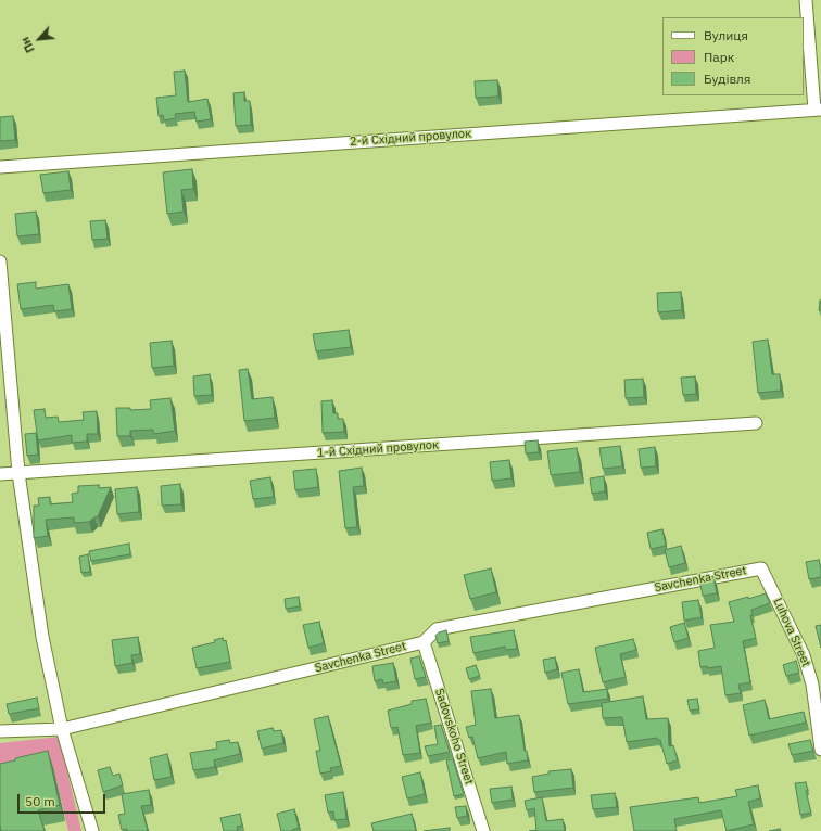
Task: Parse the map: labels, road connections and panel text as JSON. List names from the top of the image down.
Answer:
{
  "streets": {
    "street": [
      "2-й Східний провулок",
      "1-й Східний провулок",
      "Savchenka Street",
      "Luhova Street",
      "Sadovskoho Street"
    ]
  },
  "crossings": [
    ["Savchenka Street", "Luhova Street"],
    ["Savchenka Street", "Sadovskoho Street"]
  ],
  "legend": ["Вулиця", "Парк", "Будівля"],
  "scale_bar": "50 m",
  "north": "bottom left"
}
